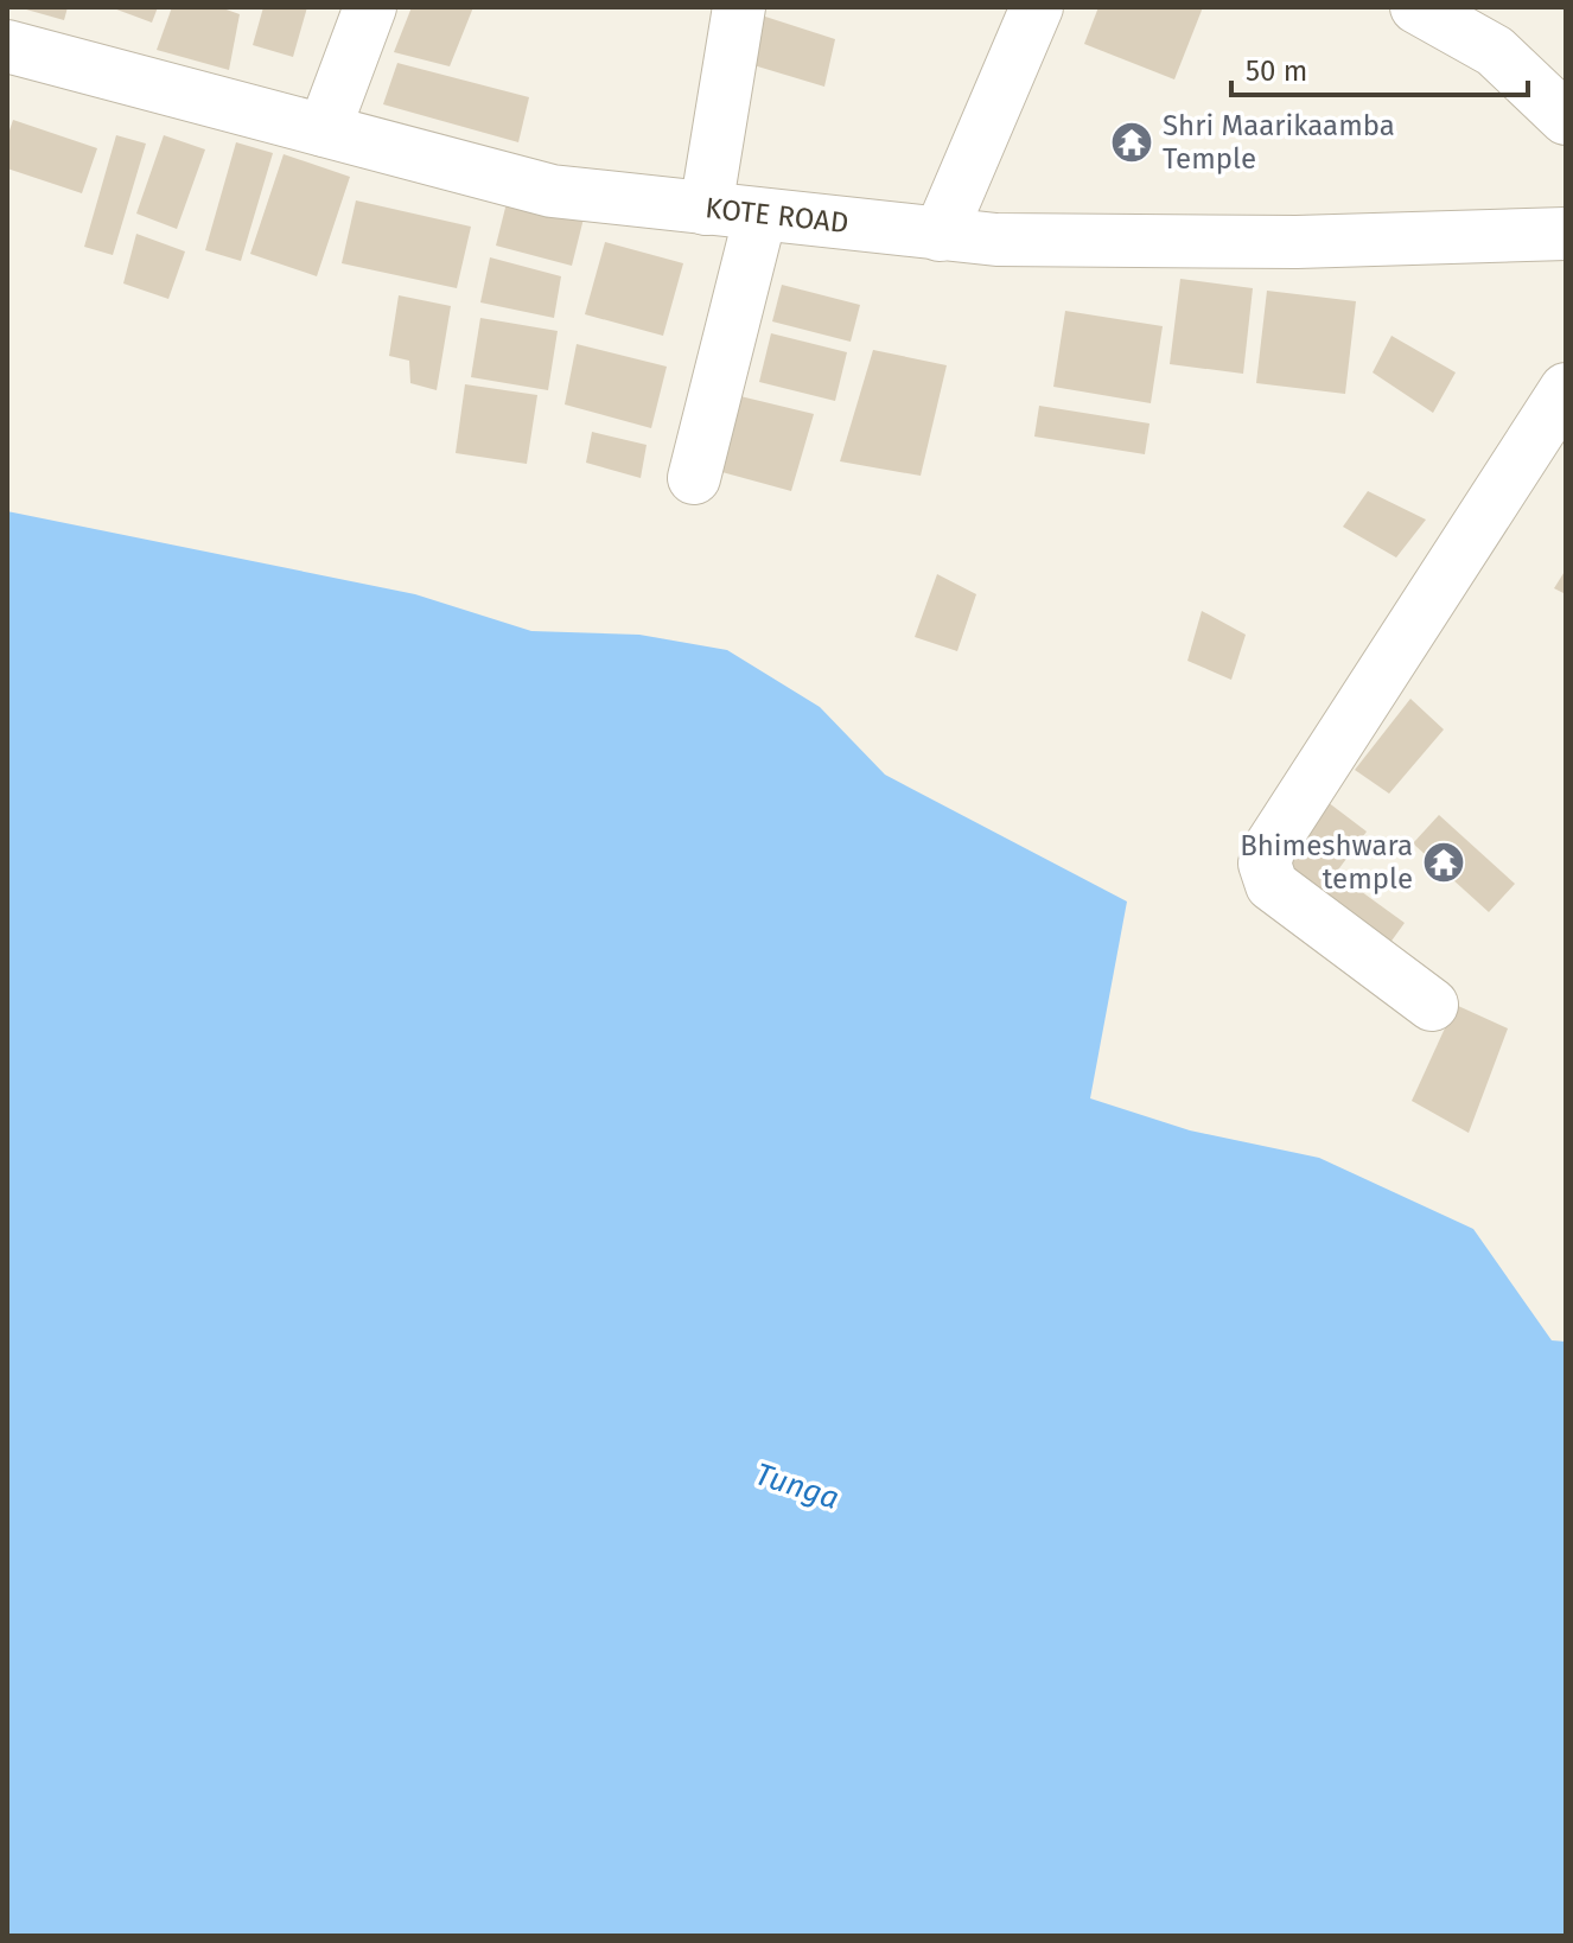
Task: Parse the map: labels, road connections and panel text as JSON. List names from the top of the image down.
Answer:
{
  "streets": {
    "street": ["KOTE ROAD"]
  },
  "water": ["Tunga"],
  "places": {
    "temple": ["Shri Maarikaamba Temple", "Bhimeshwara temple"]
  },
  "scale_bar": "50 m"
}
